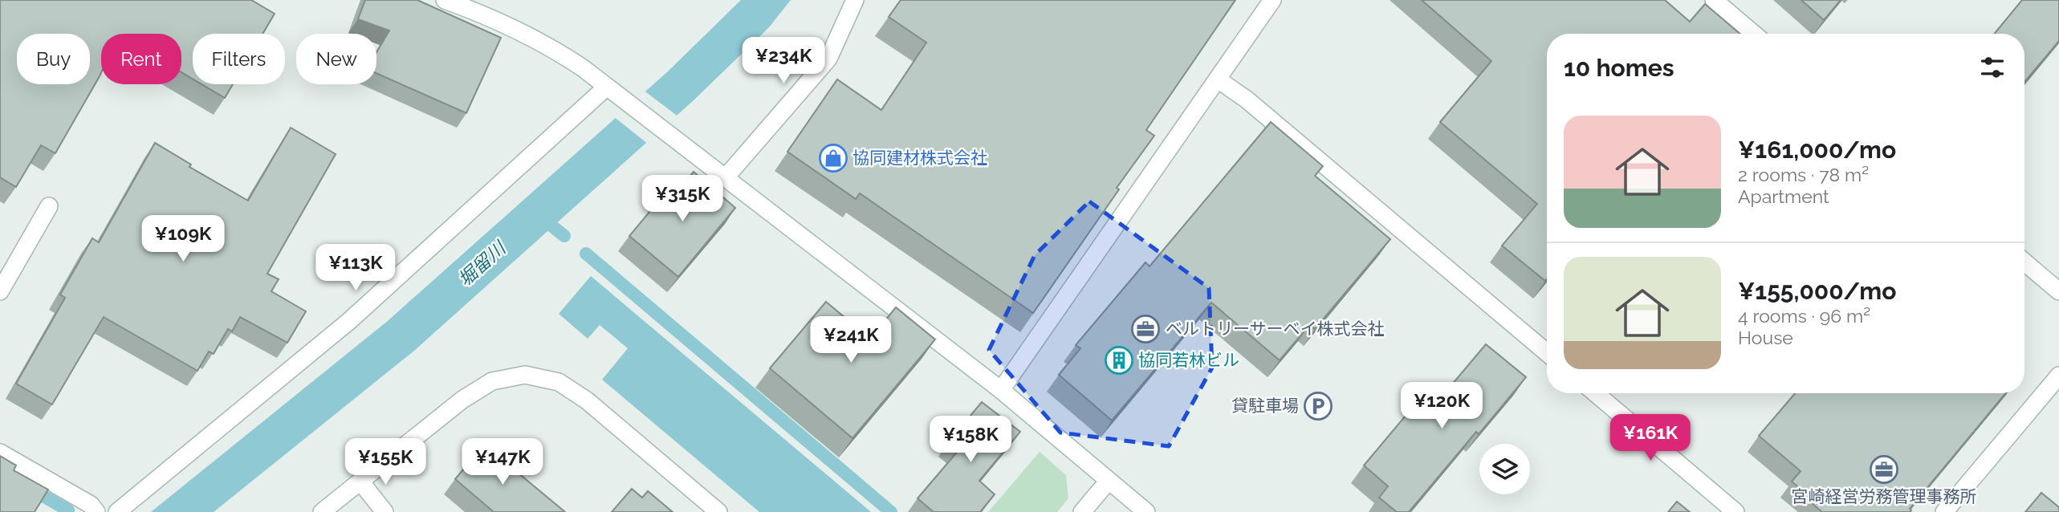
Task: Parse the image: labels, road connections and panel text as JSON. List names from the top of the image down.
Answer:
{
  "water": ["堀留川"],
  "places": {
    "shop": ["協同建材株式会社"],
    "office": ["ベルトリーサーベイ株式会社", "宮崎経営労務管理事務所"],
    "building": ["協同若林ビル"],
    "parking": ["貸駐車場"]
  },
  "page": {
    "chip": [
      "Buy",
      "Rent",
      "Filters",
      "New"
    ],
    "heading": "10 homes",
    "price": [
      "¥234K",
      "¥315K",
      "¥109K",
      "¥113K",
      "¥241K",
      "¥120K",
      "¥161K",
      "¥158K",
      "¥155K",
      "¥147K"
    ],
    "list": [
      {
        "name": "¥161,000/mo",
        "note": "2 rooms · 78 m² · Apartment"
      },
      {
        "name": "¥155,000/mo",
        "note": "4 rooms · 96 m² · House"
      }
    ]
  }
}
